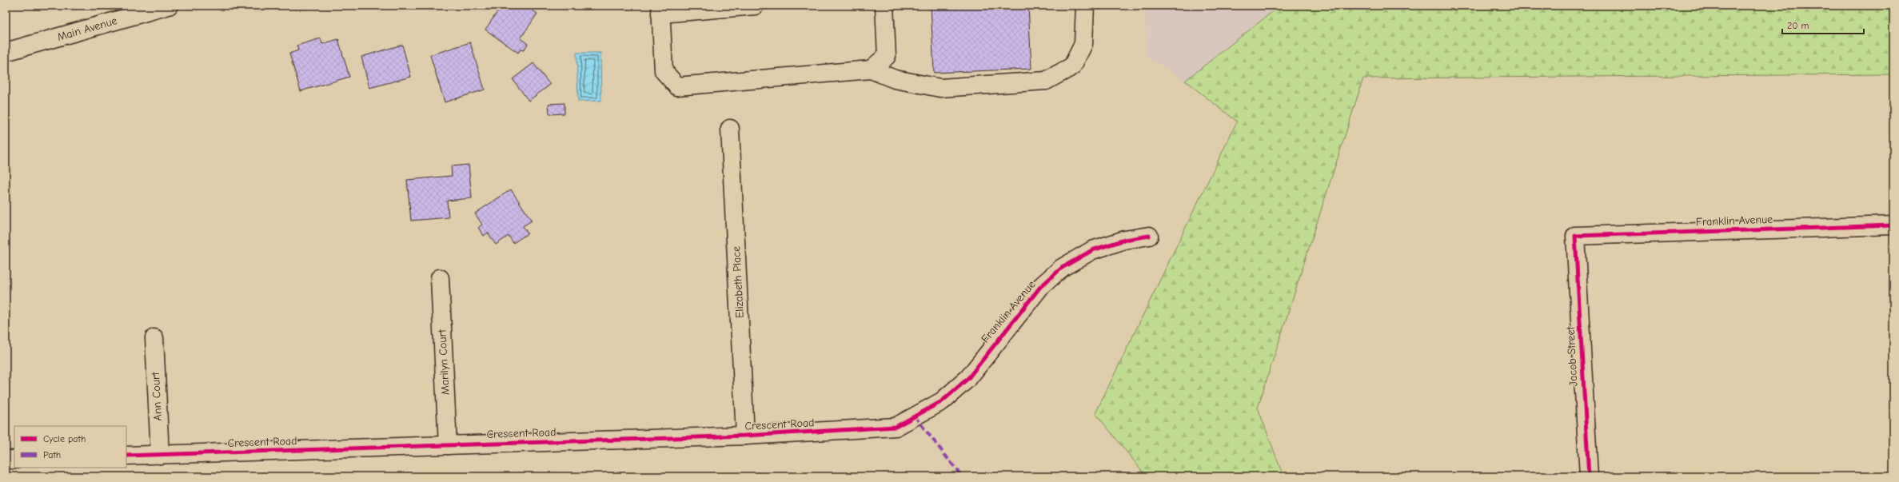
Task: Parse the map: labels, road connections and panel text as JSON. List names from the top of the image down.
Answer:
{
  "streets": {
    "street": [
      "Main Avenue",
      "Franklin Avenue",
      "Elizabeth Place",
      "Jacob Street",
      "Marilyn Court",
      "Ann Court",
      "Crescent Road"
    ]
  },
  "crossings": [
    ["Franklin Avenue", "Jacob Street"],
    ["Franklin Avenue", "Crescent Road"],
    ["Elizabeth Place", "Crescent Road"],
    ["Marilyn Court", "Crescent Road"],
    ["Ann Court", "Crescent Road"]
  ],
  "legend": ["Cycle path", "Path"],
  "scale_bar": "20 m"
}
